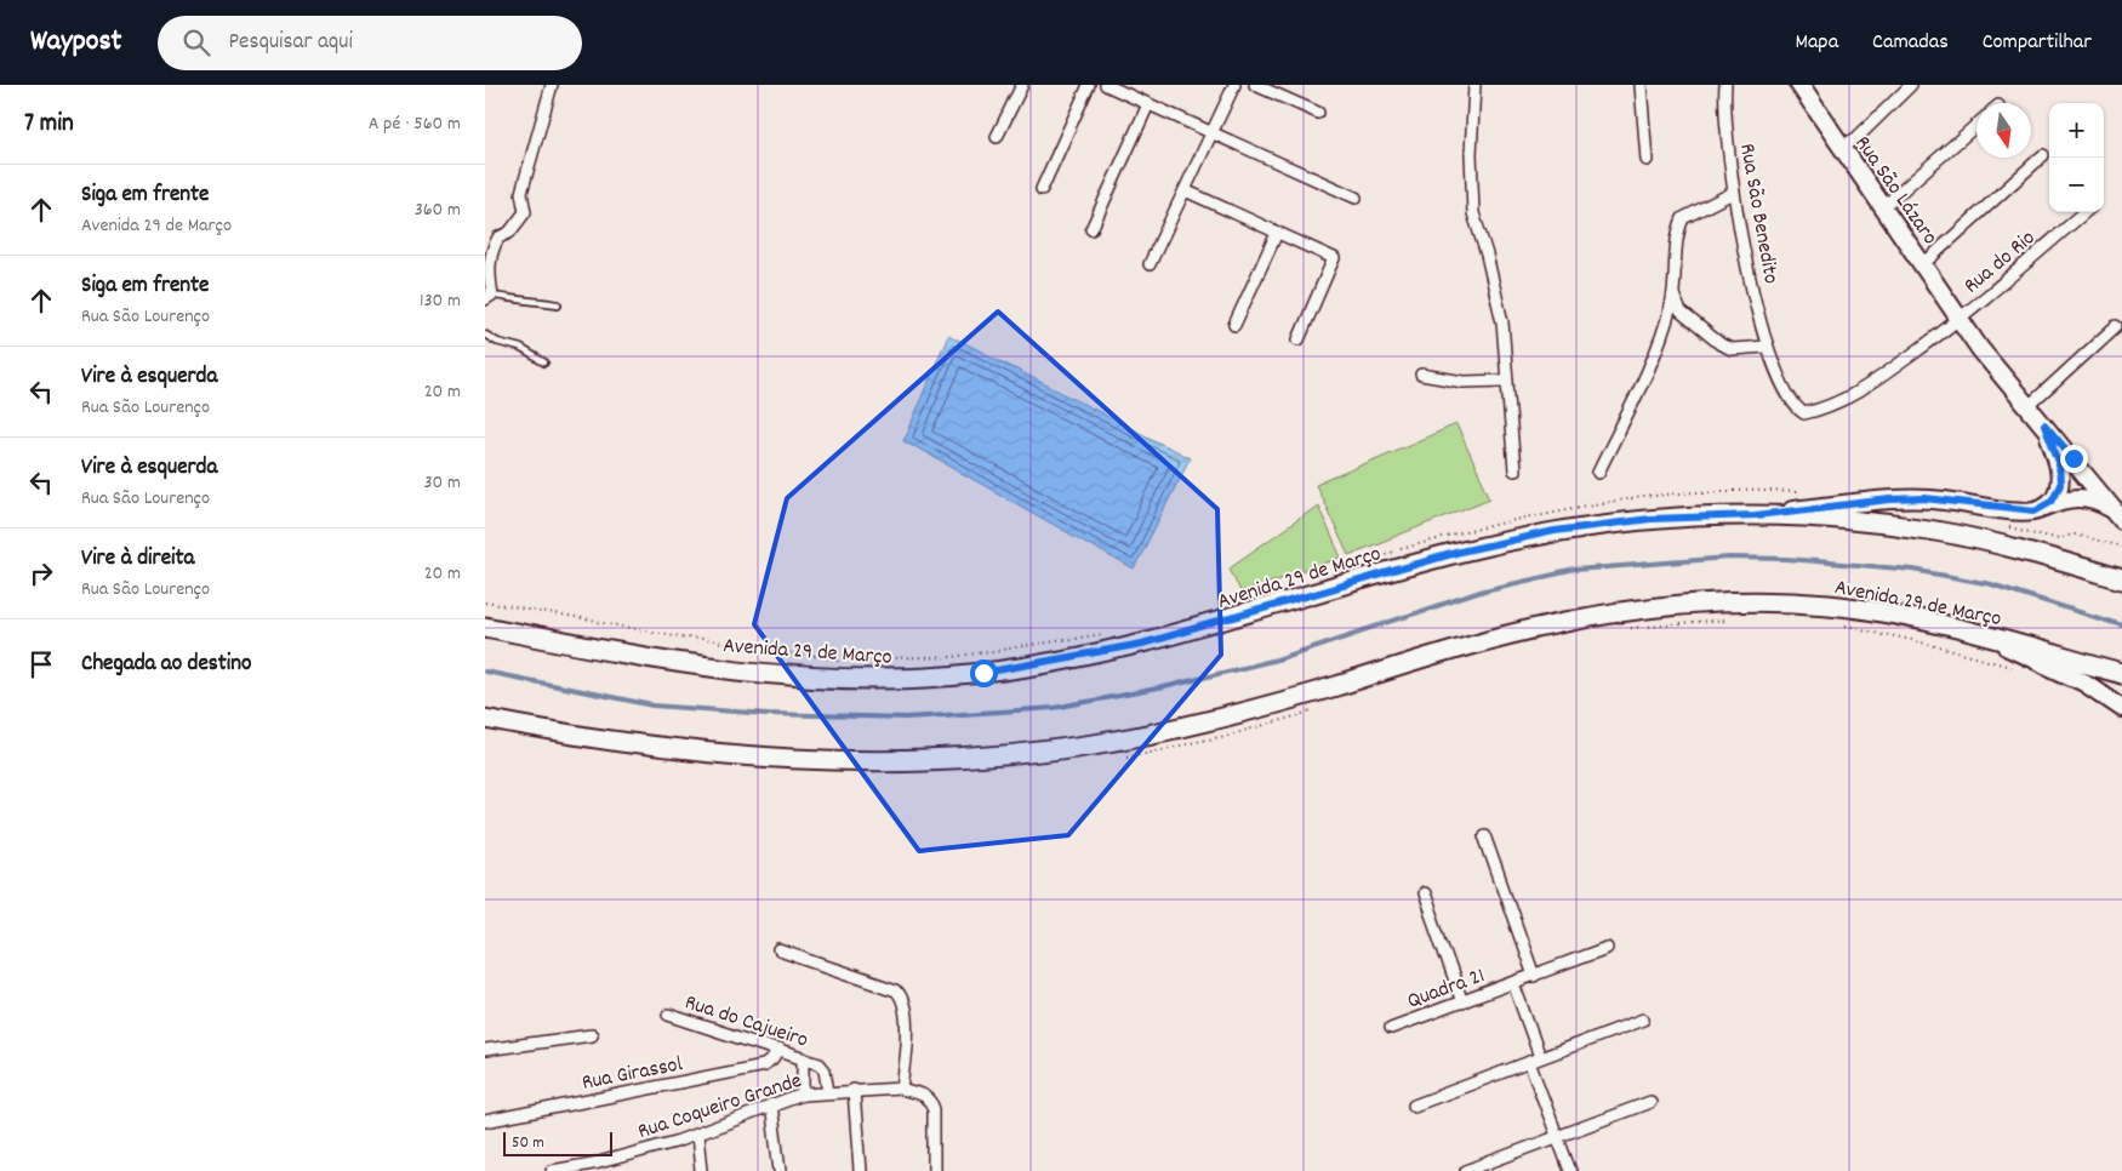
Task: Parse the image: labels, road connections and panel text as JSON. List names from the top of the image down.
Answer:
{
  "streets": {
    "main road": ["Rua São Lázaro", "Avenida 29 de Março"],
    "street": [
      "Rua São Benedito",
      "Rua do Rio",
      "Quadra 21",
      "Rua do Cajueiro",
      "Rua Girassol",
      "Rua Coqueiro Grande"
    ]
  },
  "crossings": [
    ["Rua São Lázaro", "Rua São Benedito"],
    ["Rua São Lázaro", "Rua do Rio"],
    ["Rua São Benedito", "Rua do Rio"],
    ["Rua do Cajueiro", "Rua Girassol"],
    ["Rua do Cajueiro", "Rua Coqueiro Grande"]
  ],
  "scale_bar": "50 m",
  "north": "bottom",
  "page": {
    "header": "Waypost",
    "search": "Pesquisar aqui",
    "nav": ["Mapa", "Camadas", "Compartilhar"],
    "heading": ["7 min", "A pé · 560 m"],
    "map_buttons": ["+", "−"],
    "list": [
      ["Siga em frente", "Avenida 29 de Março", "360 m"],
      ["Siga em frente", "Rua São Lourenço", "130 m"],
      ["Vire à esquerda", "Rua São Lourenço", "20 m"],
      ["Vire à esquerda", "Rua São Lourenço", "30 m"],
      ["Vire à direita", "Rua São Lourenço", "20 m"],
      "Chegada ao destino"
    ],
    "scale": "50 m"
  }
}
